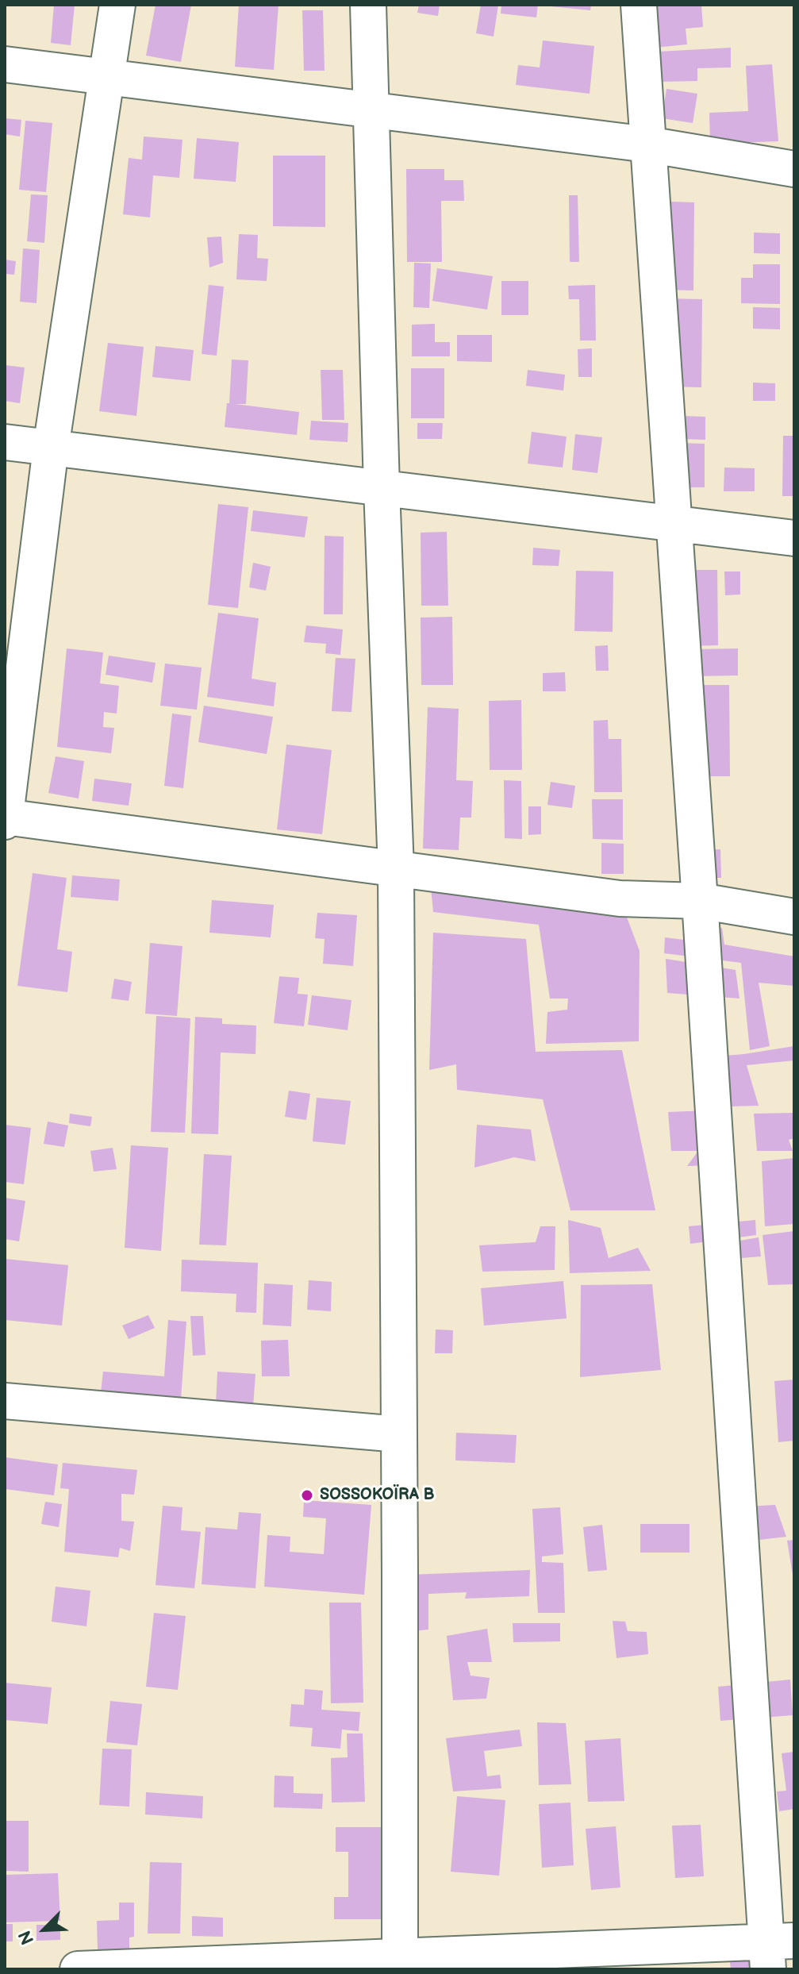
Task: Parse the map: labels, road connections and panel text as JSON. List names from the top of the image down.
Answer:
{
  "places": ["SOSSOKOÏRA B"],
  "north": "bottom left"
}
